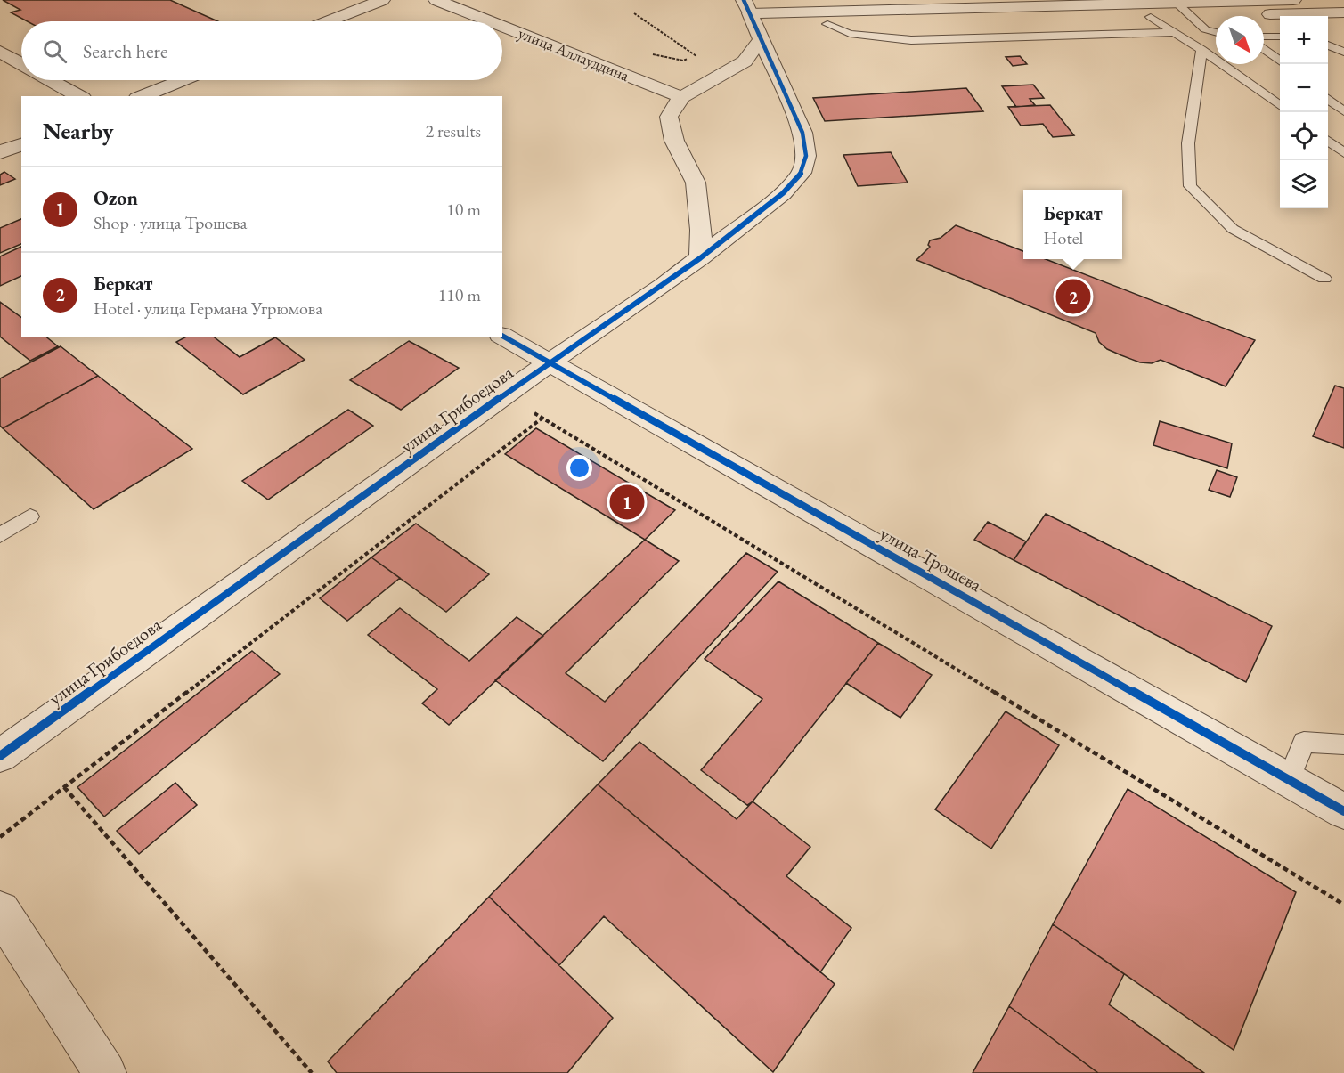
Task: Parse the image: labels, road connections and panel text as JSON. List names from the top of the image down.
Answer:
{
  "streets": {
    "street": ["улица Аллауддина", "улица Грибоедова", "улица Трошева"]
  },
  "crossings": [
    ["улица Грибоедова", "улица Трошева"]
  ],
  "north": "bottom right",
  "page": {
    "map_buttons": ["+", "−"],
    "search": "Search here",
    "heading": ["Nearby", "2 results"],
    "list": [
      {
        "mark": "1",
        "name": "Ozon",
        "note": "Shop · улица Трошева",
        "value": "10 m"
      },
      {
        "mark": "2",
        "name": "Беркат",
        "note": "Hotel · улица Германа Угрюмова",
        "value": "110 m"
      }
    ],
    "popup": ["Беркат", "Hotel"],
    "pins": ["2", "1"]
  }
}
